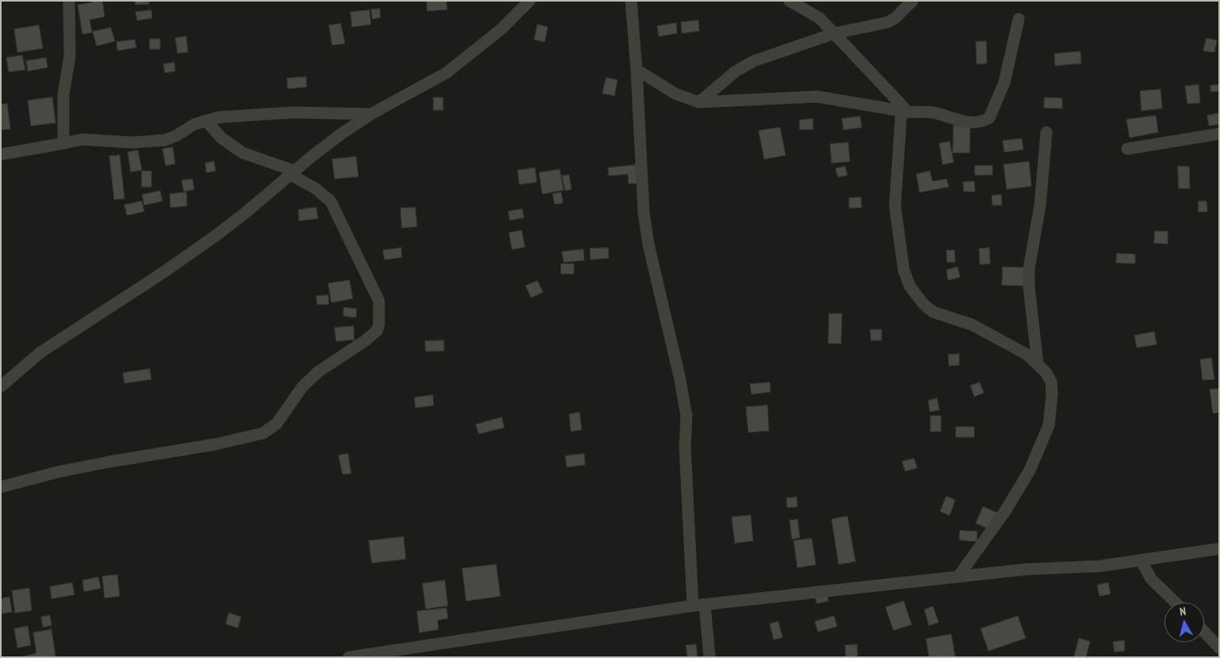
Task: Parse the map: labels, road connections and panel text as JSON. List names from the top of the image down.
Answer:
{
  "north": "top"
}
